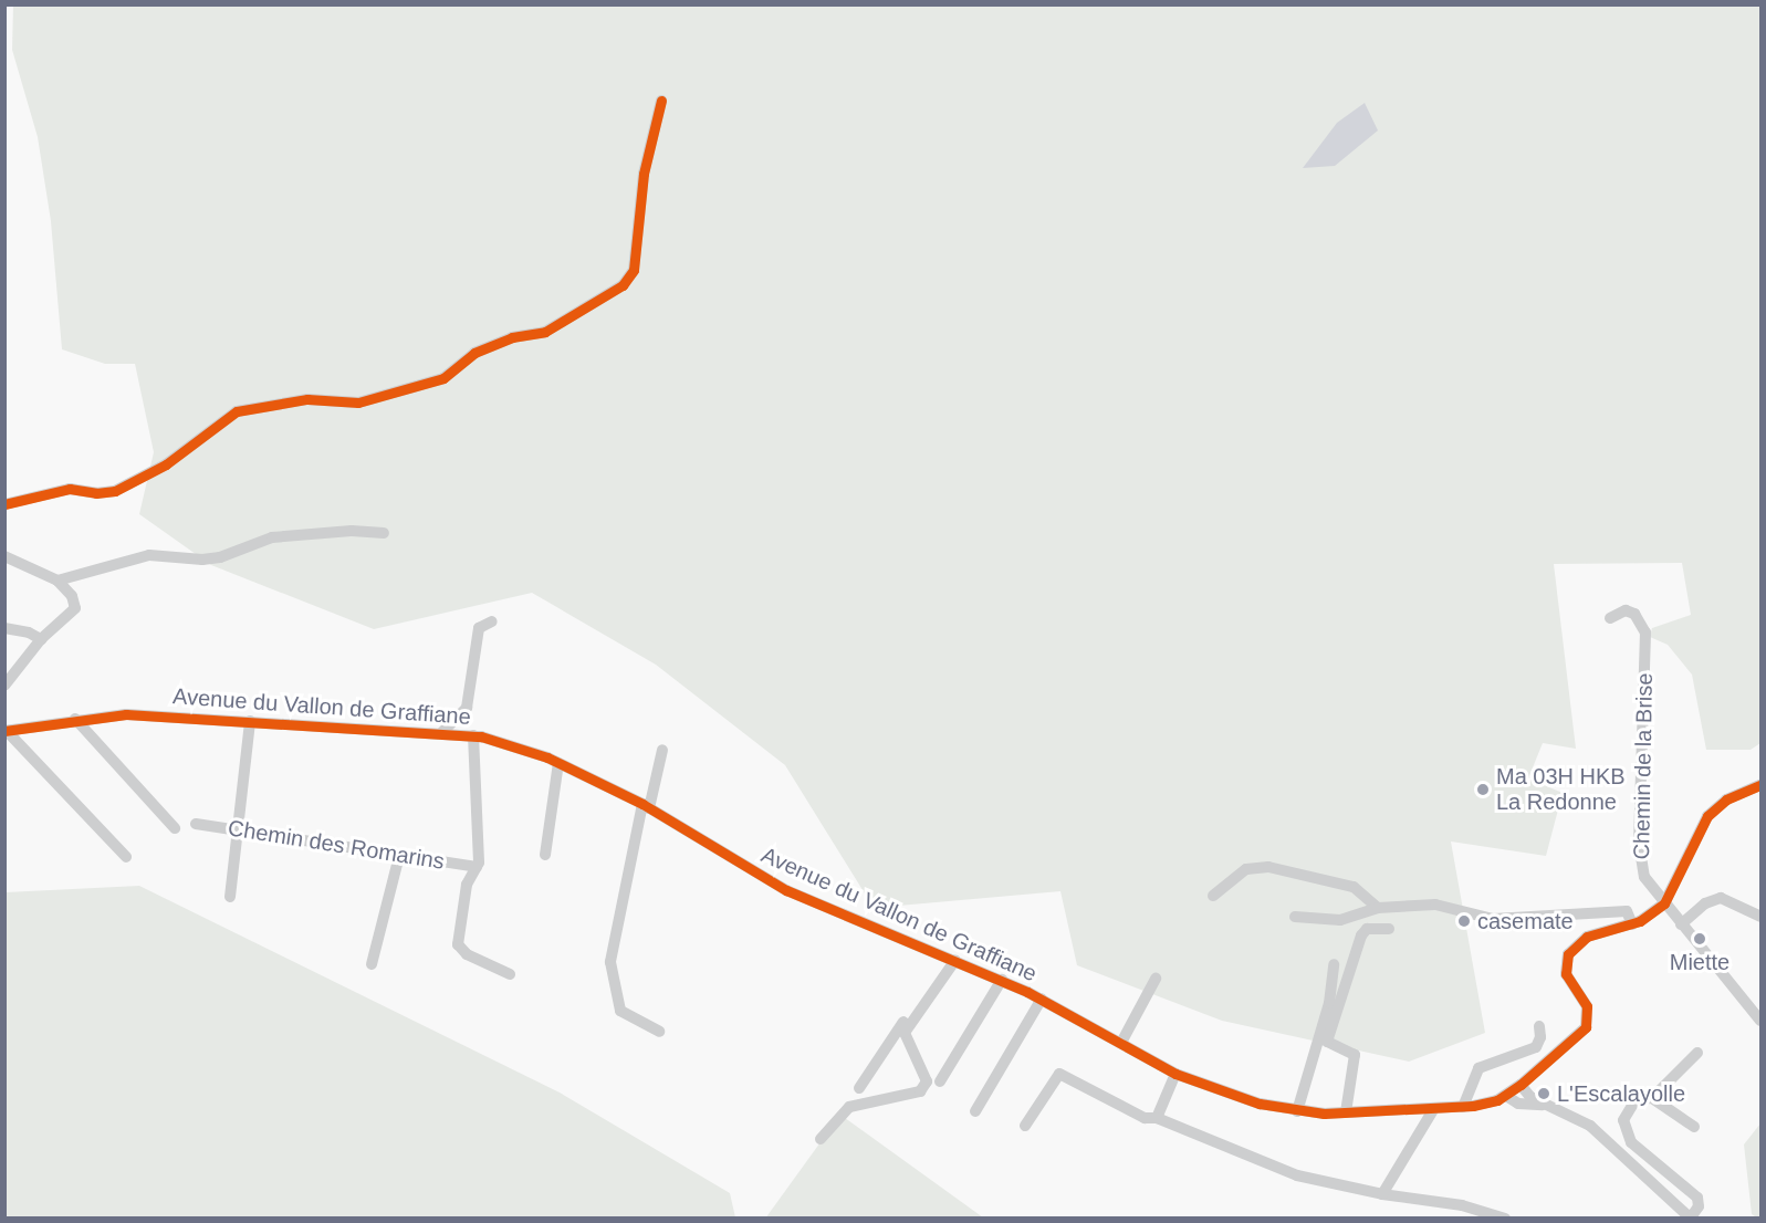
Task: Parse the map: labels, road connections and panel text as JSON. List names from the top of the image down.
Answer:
{
  "streets": {
    "street": ["Avenue du Vallon de Graffiane", "Chemin de la Brise", "Chemin des Romarins"]
  },
  "crossings": [
    ["Avenue du Vallon de Graffiane", "Chemin des Romarins"]
  ],
  "places": [
    "Ma 03H HKB La Redonne",
    "casemate",
    "Miette",
    "L'Escalayolle"
  ]
}
